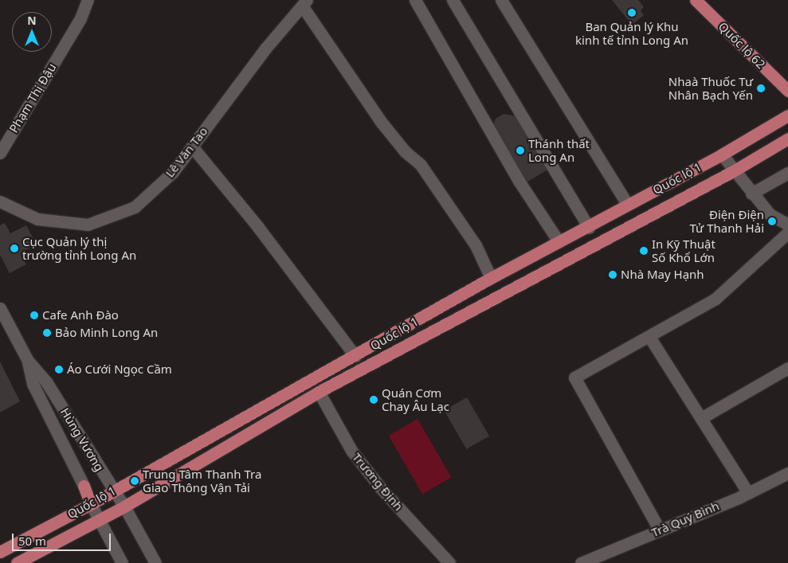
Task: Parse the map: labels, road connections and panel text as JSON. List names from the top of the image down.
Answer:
{
  "streets": {
    "main road": ["Quốc lộ 62", "Quốc lộ 1", "Hùng Vương"],
    "street": [
      "Phạm Thị Đậu",
      "Lê Văn Tao",
      "Trương Định",
      "Trà Quý Bình"
    ]
  },
  "crossings": [
    ["Quốc lộ 1", "Hùng Vương"],
    ["Quốc lộ 1", "Trương Định"]
  ],
  "places": [
    "Ban Quản lý Khu kinh tế tỉnh Long An",
    "Nhaà Thuốc Tư Nhân Bạch Yến",
    "Thánh thất Long An",
    "Điện Điện Tử Thanh Hải",
    "Cục Quản lý thị trường tỉnh Long An",
    "In Kỹ Thuật Số Khổ Lớn",
    "Nhà May Hạnh",
    "Cafe Anh Đào",
    "Bảo Minh Long An",
    "Áo Cưới Ngọc Cầm",
    "Quán Cơm Chay Âu Lạc",
    "Trung Tâm Thanh Tra Giao Thông Vận Tải"
  ],
  "scale_bar": "50 m",
  "north": "top"
}
